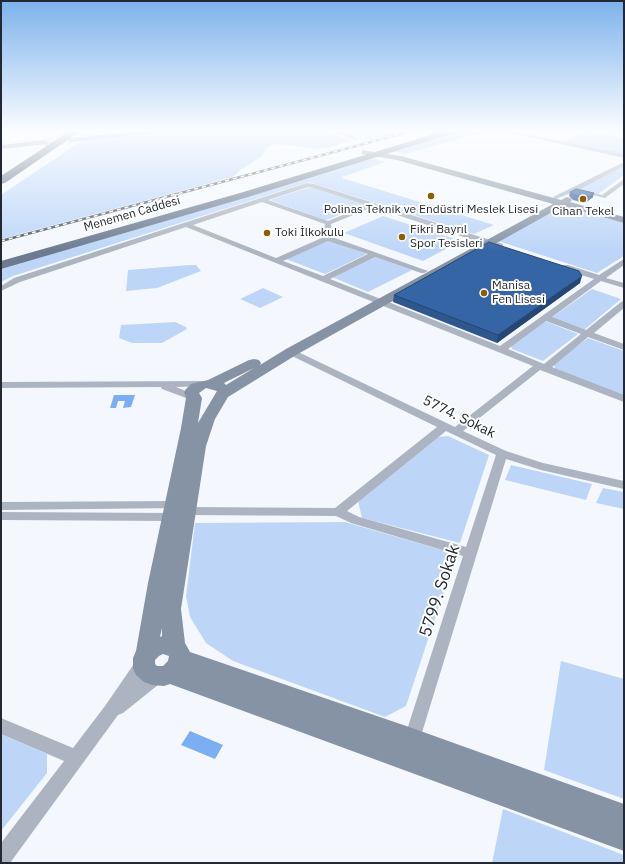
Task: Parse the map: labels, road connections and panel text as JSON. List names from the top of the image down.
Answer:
{
  "streets": {
    "main road": ["Menemen Caddesi"],
    "street": ["5774. Sokak", "5799. Sokak"]
  },
  "crossings": [
    ["5774. Sokak", "5799. Sokak"]
  ],
  "places": [
    "Polinas Teknik ve Endüstri Meslek Lisesi",
    "Cihan Tekel",
    "Toki İlkokulu",
    "Fikri Bayrıl Spor Tesisleri",
    "Manisa Fen Lisesi"
  ]
}
